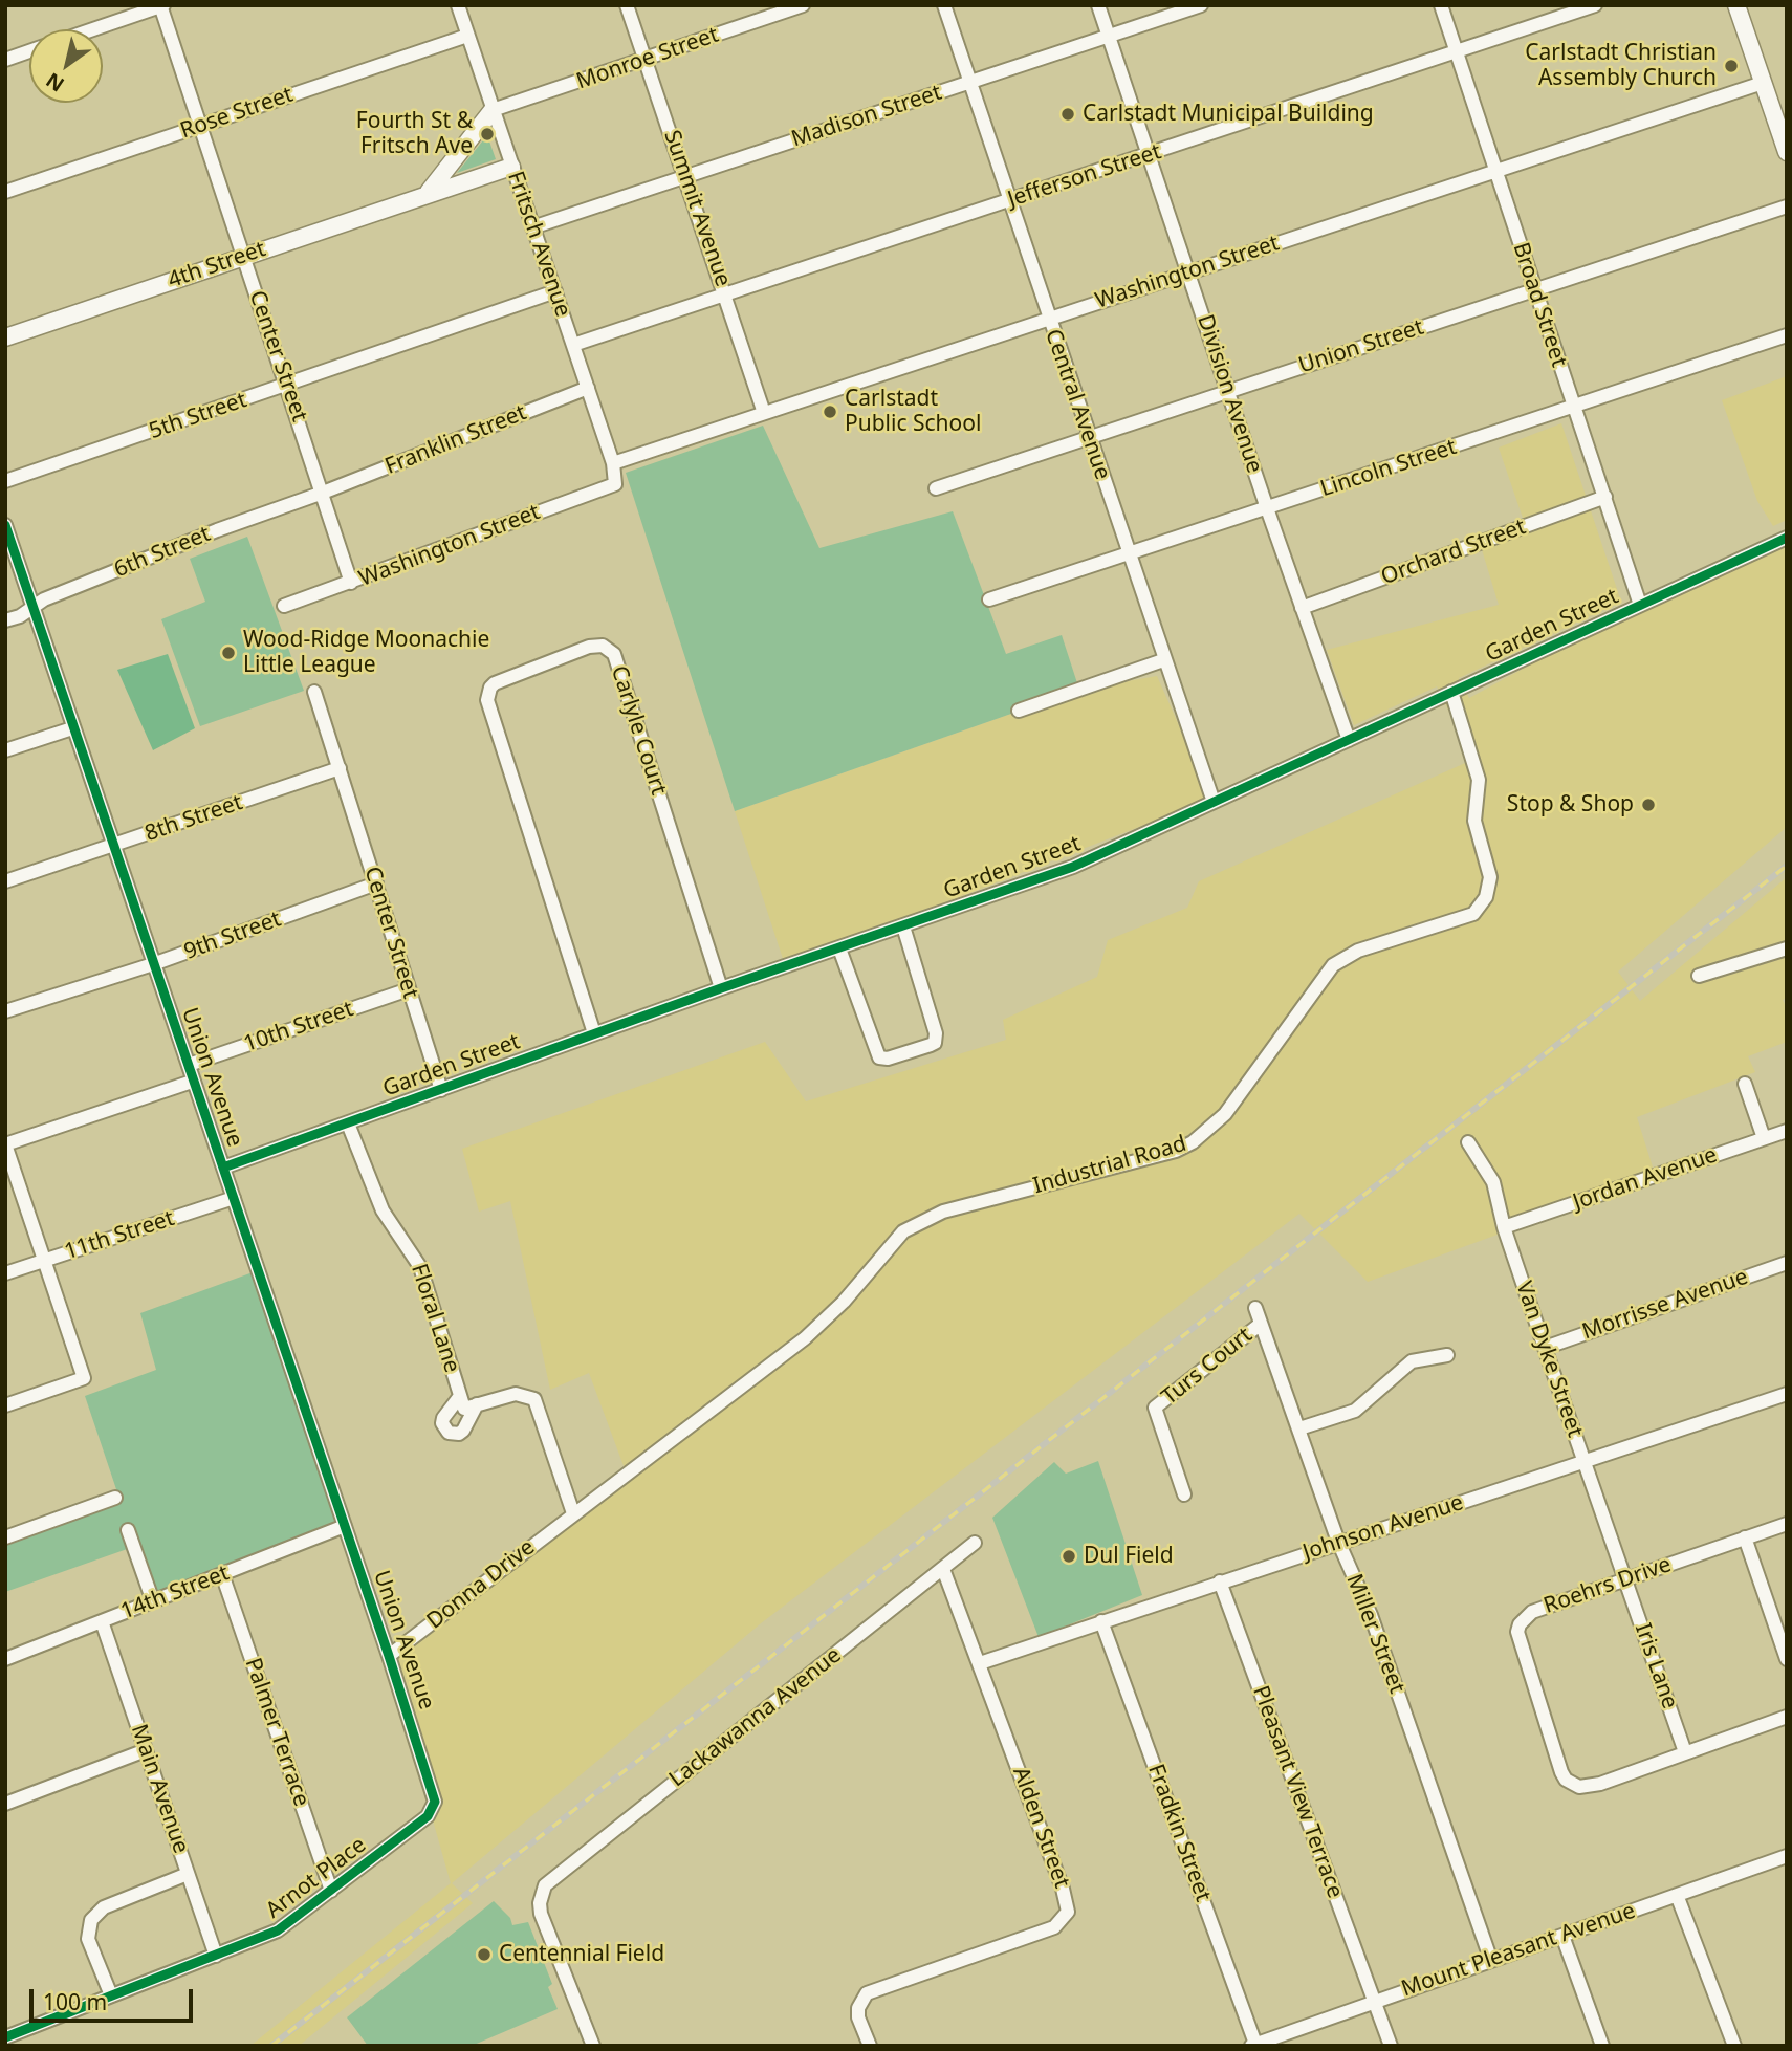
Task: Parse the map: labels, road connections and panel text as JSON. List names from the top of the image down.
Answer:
{
  "streets": {
    "street": [
      "Monroe Street",
      "Rose Street",
      "Madison Street",
      "Jefferson Street",
      "Summit Avenue",
      "Fritsch Avenue",
      "4th Street",
      "Washington Street",
      "Broad Street",
      "Union Street",
      "Center Street",
      "Division Avenue",
      "Central Avenue",
      "5th Street",
      "Franklin Street",
      "Lincoln Street",
      "6th Street",
      "Orchard Street",
      "Garden Street",
      "Carlyle Court",
      "8th Street",
      "9th Street",
      "10th Street",
      "Union Avenue",
      "Industrial Road",
      "Jordan Avenue",
      "11th Street",
      "Morrisse Avenue",
      "Floral Lane",
      "Van Dyke Street",
      "Turs Court",
      "Johnson Avenue",
      "Donna Drive",
      "Roehrs Drive",
      "14th Street",
      "Miller Street",
      "Iris Lane",
      "Lackawanna Avenue",
      "Palmer Terrace",
      "Main Avenue",
      "Pleasant View Terrace",
      "Alden Street",
      "Fradkin Street",
      "Arnot Place",
      "Mount Pleasant Avenue"
    ]
  },
  "crossings": [
    ["Monroe Street", "Summit Avenue"],
    ["Monroe Street", "Fritsch Avenue"],
    ["Rose Street", "Fritsch Avenue"],
    ["Rose Street", "Center Street"],
    ["Madison Street", "Summit Avenue"],
    ["Madison Street", "Fritsch Avenue"],
    ["Madison Street", "Division Avenue"],
    ["Madison Street", "Central Avenue"],
    ["Jefferson Street", "Summit Avenue"],
    ["Jefferson Street", "Fritsch Avenue"],
    ["Jefferson Street", "Broad Street"],
    ["Jefferson Street", "Division Avenue"],
    ["Jefferson Street", "Central Avenue"],
    ["Summit Avenue", "Washington Street"],
    ["Fritsch Avenue", "4th Street"],
    ["Fritsch Avenue", "Washington Street"],
    ["Fritsch Avenue", "5th Street"],
    ["Fritsch Avenue", "Franklin Street"],
    ["4th Street", "Center Street"],
    ["Washington Street", "Broad Street"],
    ["Washington Street", "Center Street"],
    ["Washington Street", "Division Avenue"],
    ["Washington Street", "Central Avenue"],
    ["Broad Street", "Union Street"],
    ["Broad Street", "Lincoln Street"],
    ["Broad Street", "Orchard Street"],
    ["Broad Street", "Garden Street"],
    ["Union Street", "Division Avenue"],
    ["Union Street", "Central Avenue"],
    ["Center Street", "5th Street"],
    ["Center Street", "Franklin Street"],
    ["Center Street", "6th Street"],
    ["Center Street", "Garden Street"],
    ["Center Street", "8th Street"],
    ["Center Street", "9th Street"],
    ["Center Street", "10th Street"],
    ["Division Avenue", "Lincoln Street"],
    ["Division Avenue", "Orchard Street"],
    ["Division Avenue", "Garden Street"],
    ["Central Avenue", "Lincoln Street"],
    ["Central Avenue", "Garden Street"],
    ["Franklin Street", "6th Street"],
    ["6th Street", "Union Avenue"],
    ["Garden Street", "Carlyle Court"],
    ["Garden Street", "Union Avenue"],
    ["Garden Street", "Industrial Road"],
    ["Garden Street", "Floral Lane"],
    ["8th Street", "Union Avenue"],
    ["9th Street", "Union Avenue"],
    ["10th Street", "Union Avenue"],
    ["Union Avenue", "11th Street"],
    ["Union Avenue", "Donna Drive"],
    ["Union Avenue", "14th Street"],
    ["Union Avenue", "Arnot Place"],
    ["Industrial Road", "Donna Drive"],
    ["Jordan Avenue", "Van Dyke Street"],
    ["Morrisse Avenue", "Van Dyke Street"],
    ["Van Dyke Street", "Johnson Avenue"],
    ["Van Dyke Street", "Roehrs Drive"],
    ["Van Dyke Street", "Iris Lane"],
    ["Turs Court", "Miller Street"],
    ["Johnson Avenue", "Miller Street"],
    ["Johnson Avenue", "Pleasant View Terrace"],
    ["Johnson Avenue", "Alden Street"],
    ["Johnson Avenue", "Fradkin Street"],
    ["Roehrs Drive", "Iris Lane"],
    ["14th Street", "Palmer Terrace"],
    ["14th Street", "Main Avenue"],
    ["Miller Street", "Mount Pleasant Avenue"],
    ["Lackawanna Avenue", "Alden Street"],
    ["Palmer Terrace", "Arnot Place"],
    ["Main Avenue", "Arnot Place"],
    ["Pleasant View Terrace", "Mount Pleasant Avenue"],
    ["Fradkin Street", "Mount Pleasant Avenue"]
  ],
  "places": [
    "Carlstadt Christian Assembly Church",
    "Carlstadt Municipal Building",
    "Fourth St & Fritsch Ave",
    "Carlstadt Public School",
    "Wood-Ridge Moonachie Little League",
    "Stop & Shop",
    "Dul Field",
    "Centennial Field"
  ],
  "scale_bar": "100 m",
  "north": "bottom left"
}
